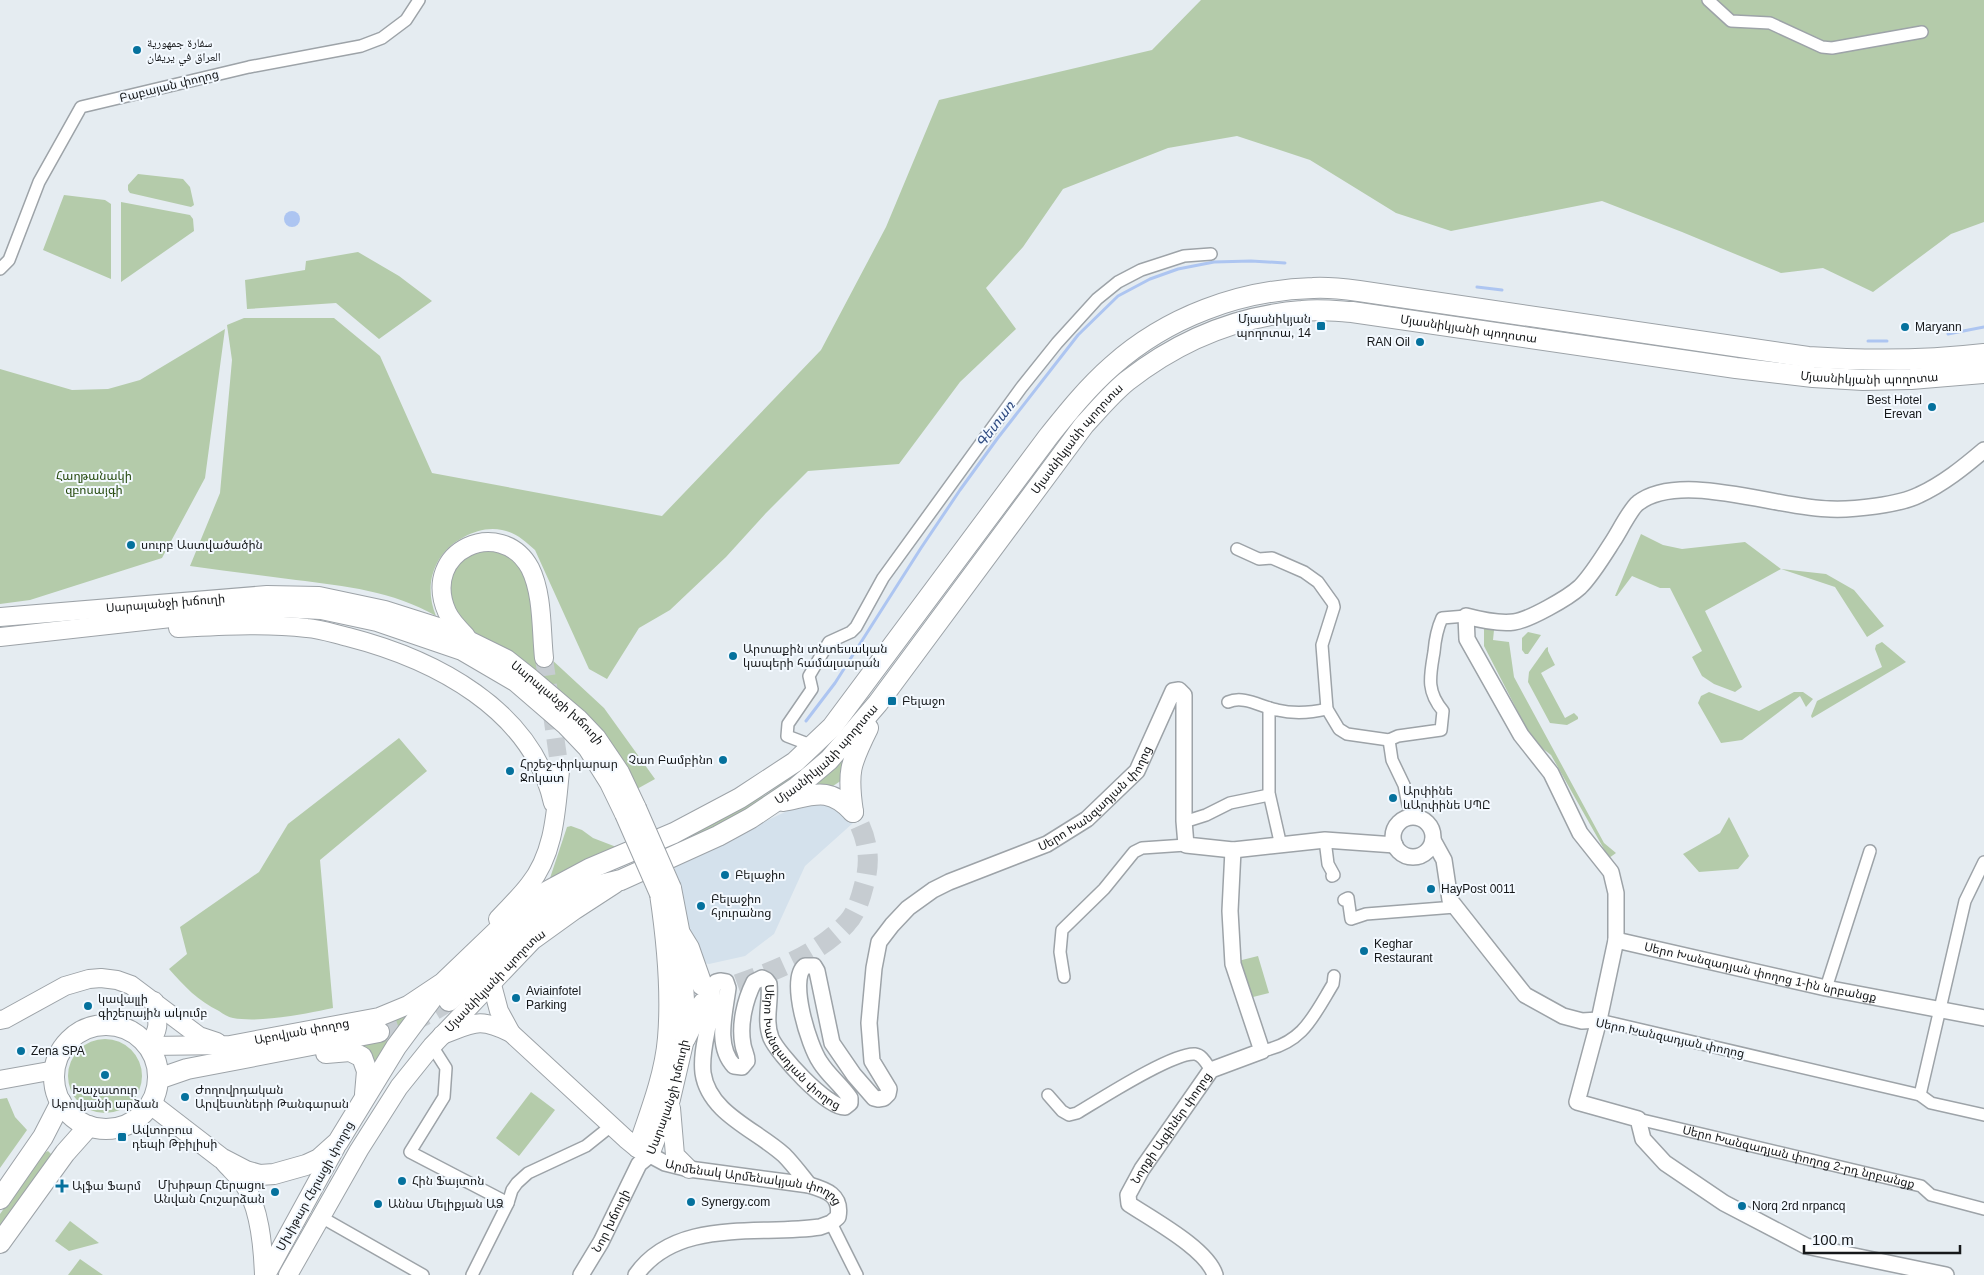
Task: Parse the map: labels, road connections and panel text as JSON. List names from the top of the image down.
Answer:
{
  "streets": {
    "highway": ["Մյասնիկյանի պողոտա", "Աբովյան փողոց", "Մխիթար Հերացի փողոց"],
    "main road": ["Սարալանջի խճուղի", "Արմենակ Արմենակյան փողոց"],
    "street": [
      "Բաբայան փողոց",
      "Սերո Խանզադյան փողոց",
      "Սերո Խանզադյան փողոց 1-ին նրբանցք",
      "Նորքի Այգիներ փողոց",
      "Սերո Խանզադյան փողոց 2-րդ նրբանցք",
      "Նոր խճուղի"
    ]
  },
  "crossings": [
    ["Մյասնիկյանի պողոտա", "Աբովյան փողոց"],
    ["Մյասնիկյանի պողոտա", "Արմենակ Արմենակյան փողոց"],
    ["Մյասնիկյանի պողոտա", "Մխիթար Հերացի փողոց"],
    ["Սարալանջի խճուղի", "Արմենակ Արմենակյան փողոց"],
    ["Սարալանջի խճուղի", "Նոր խճուղի"],
    ["Սերո Խանզադյան փողոց", "Սերո Խանզադյան փողոց 2-րդ նրբանցք"],
    ["Սերո Խանզադյան փողոց", "Արմենակ Արմենակյան փողոց"],
    ["Արմենակ Արմենակյան փողոց", "Նոր խճուղի"]
  ],
  "water": ["Գետառ"],
  "parks": ["Հաղթանակի զբոսայգի"],
  "places": {
    "other": [
      "سفارة جمهورية العراق في يريفان",
      "Maryann",
      "RAN Oil",
      "Best Hotel Erevan",
      "սուրբ Աստվածածին",
      "Արտաքին տնտեսական կապերի համալսարան",
      "Չաո Բամբինո",
      "Հրշեջ-փրկարար Ջոկատ",
      "Արփինե ևԱրփինե ՍՊԸ",
      "Բելաջիո",
      "HayPost 0011",
      "Բելաջիո հյուրանոց",
      "Keghar Restaurant",
      "Aviainfotel Parking",
      "կավալլի գիշերային ակումբ",
      "Zena SPA",
      "Խաչատուր Աբովյանի արձան",
      "Ժողովրդական Արվեստների Թանգարան",
      "Հին Ֆայտոն",
      "Մխիթար Հերացու Անվան Հուշարձան",
      "Synergy.com",
      "Աննա Մելիքյան ԱՁ",
      "Norq 2rd nrpancq"
    ],
    "transit": ["Մյասնիկյան պողոտա, 14", "Բելաջո", "Ավտոբուս դեպի Թբիլիսի"],
    "health": ["Ալֆա Ֆարմ"]
  },
  "scale_bar": "100 m"
}
